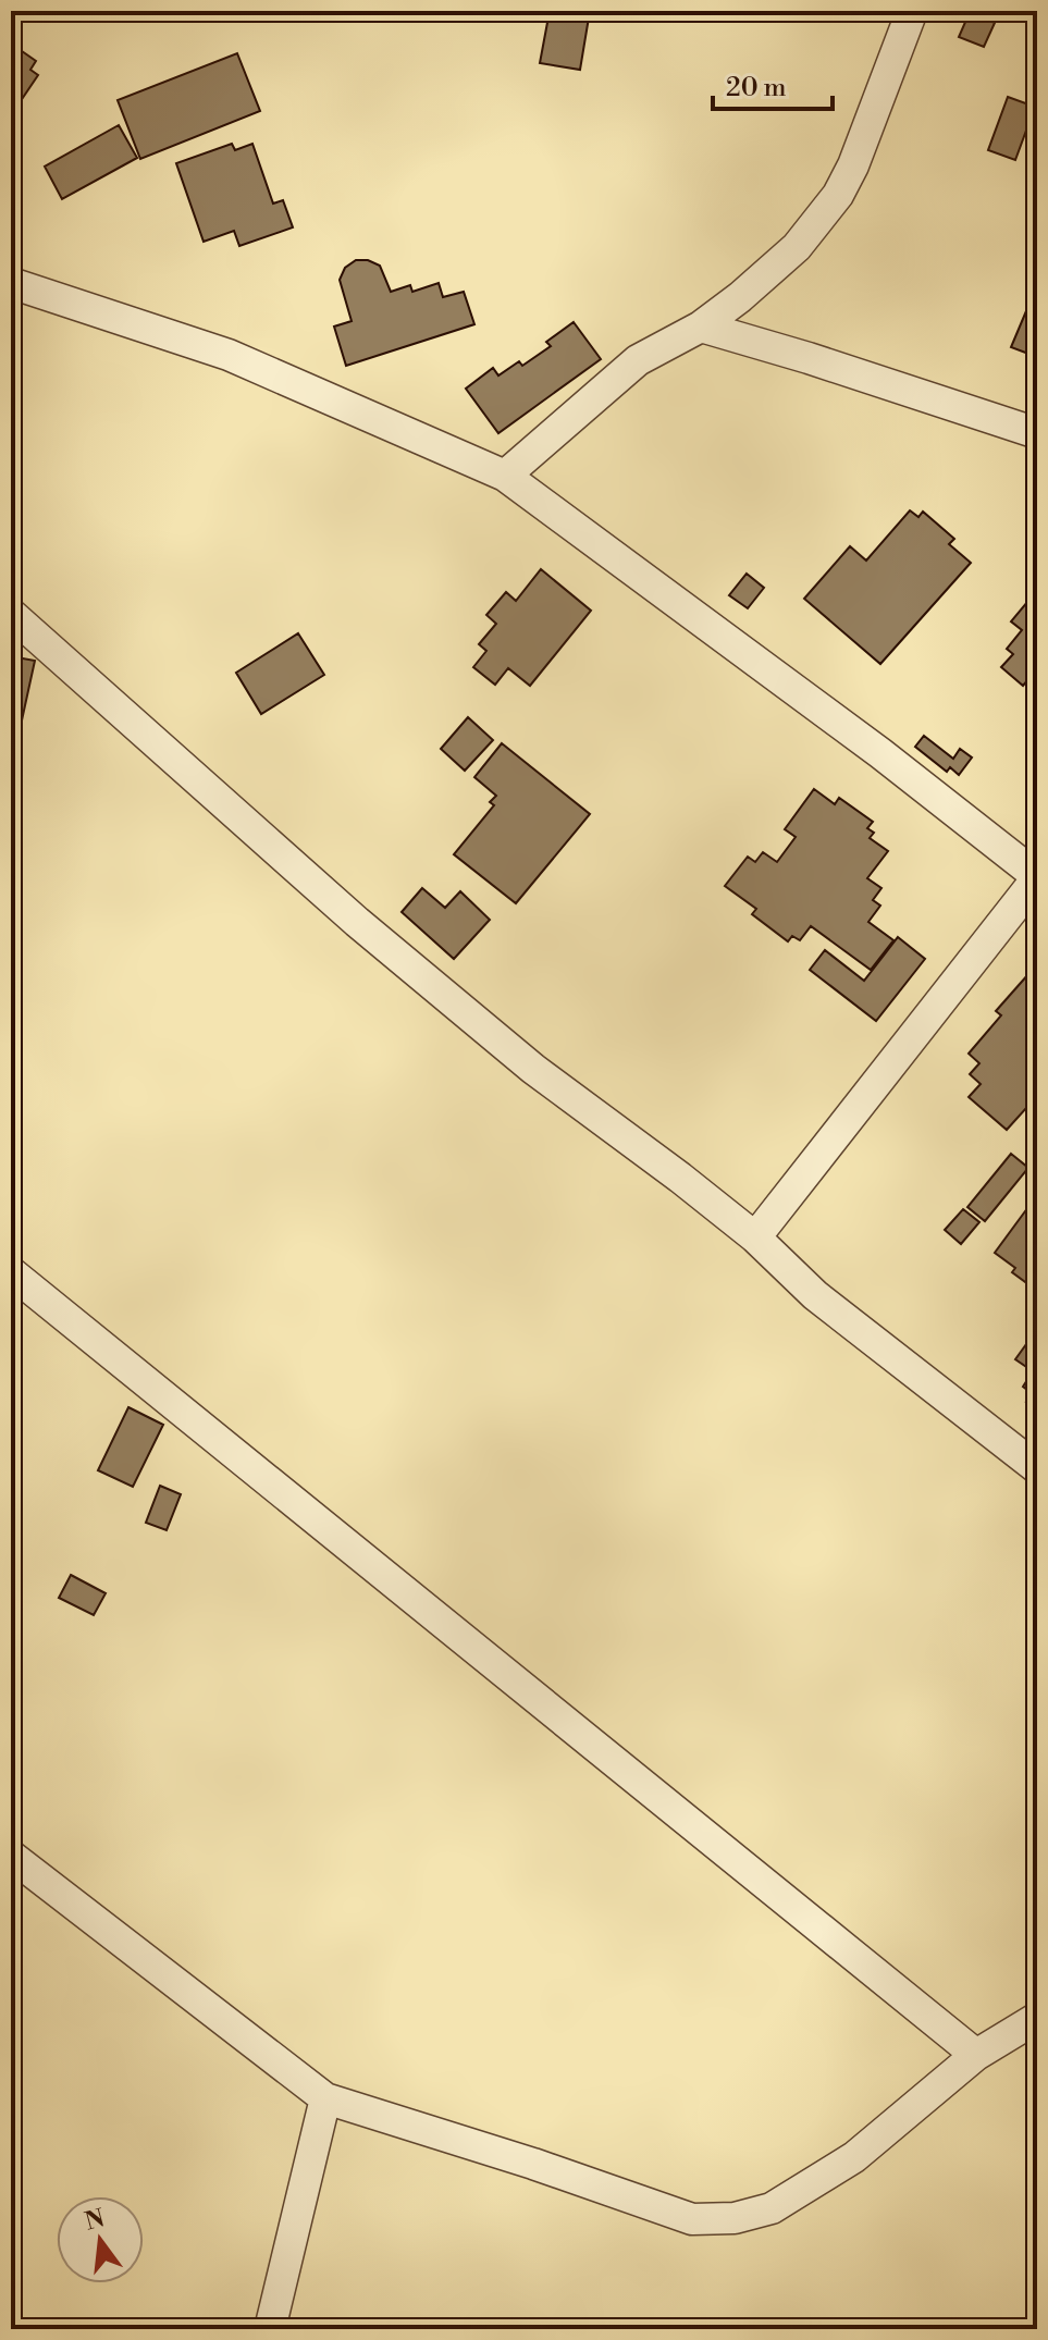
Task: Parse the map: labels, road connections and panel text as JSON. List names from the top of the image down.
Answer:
{
  "scale_bar": "20 m",
  "north": "top"
}
